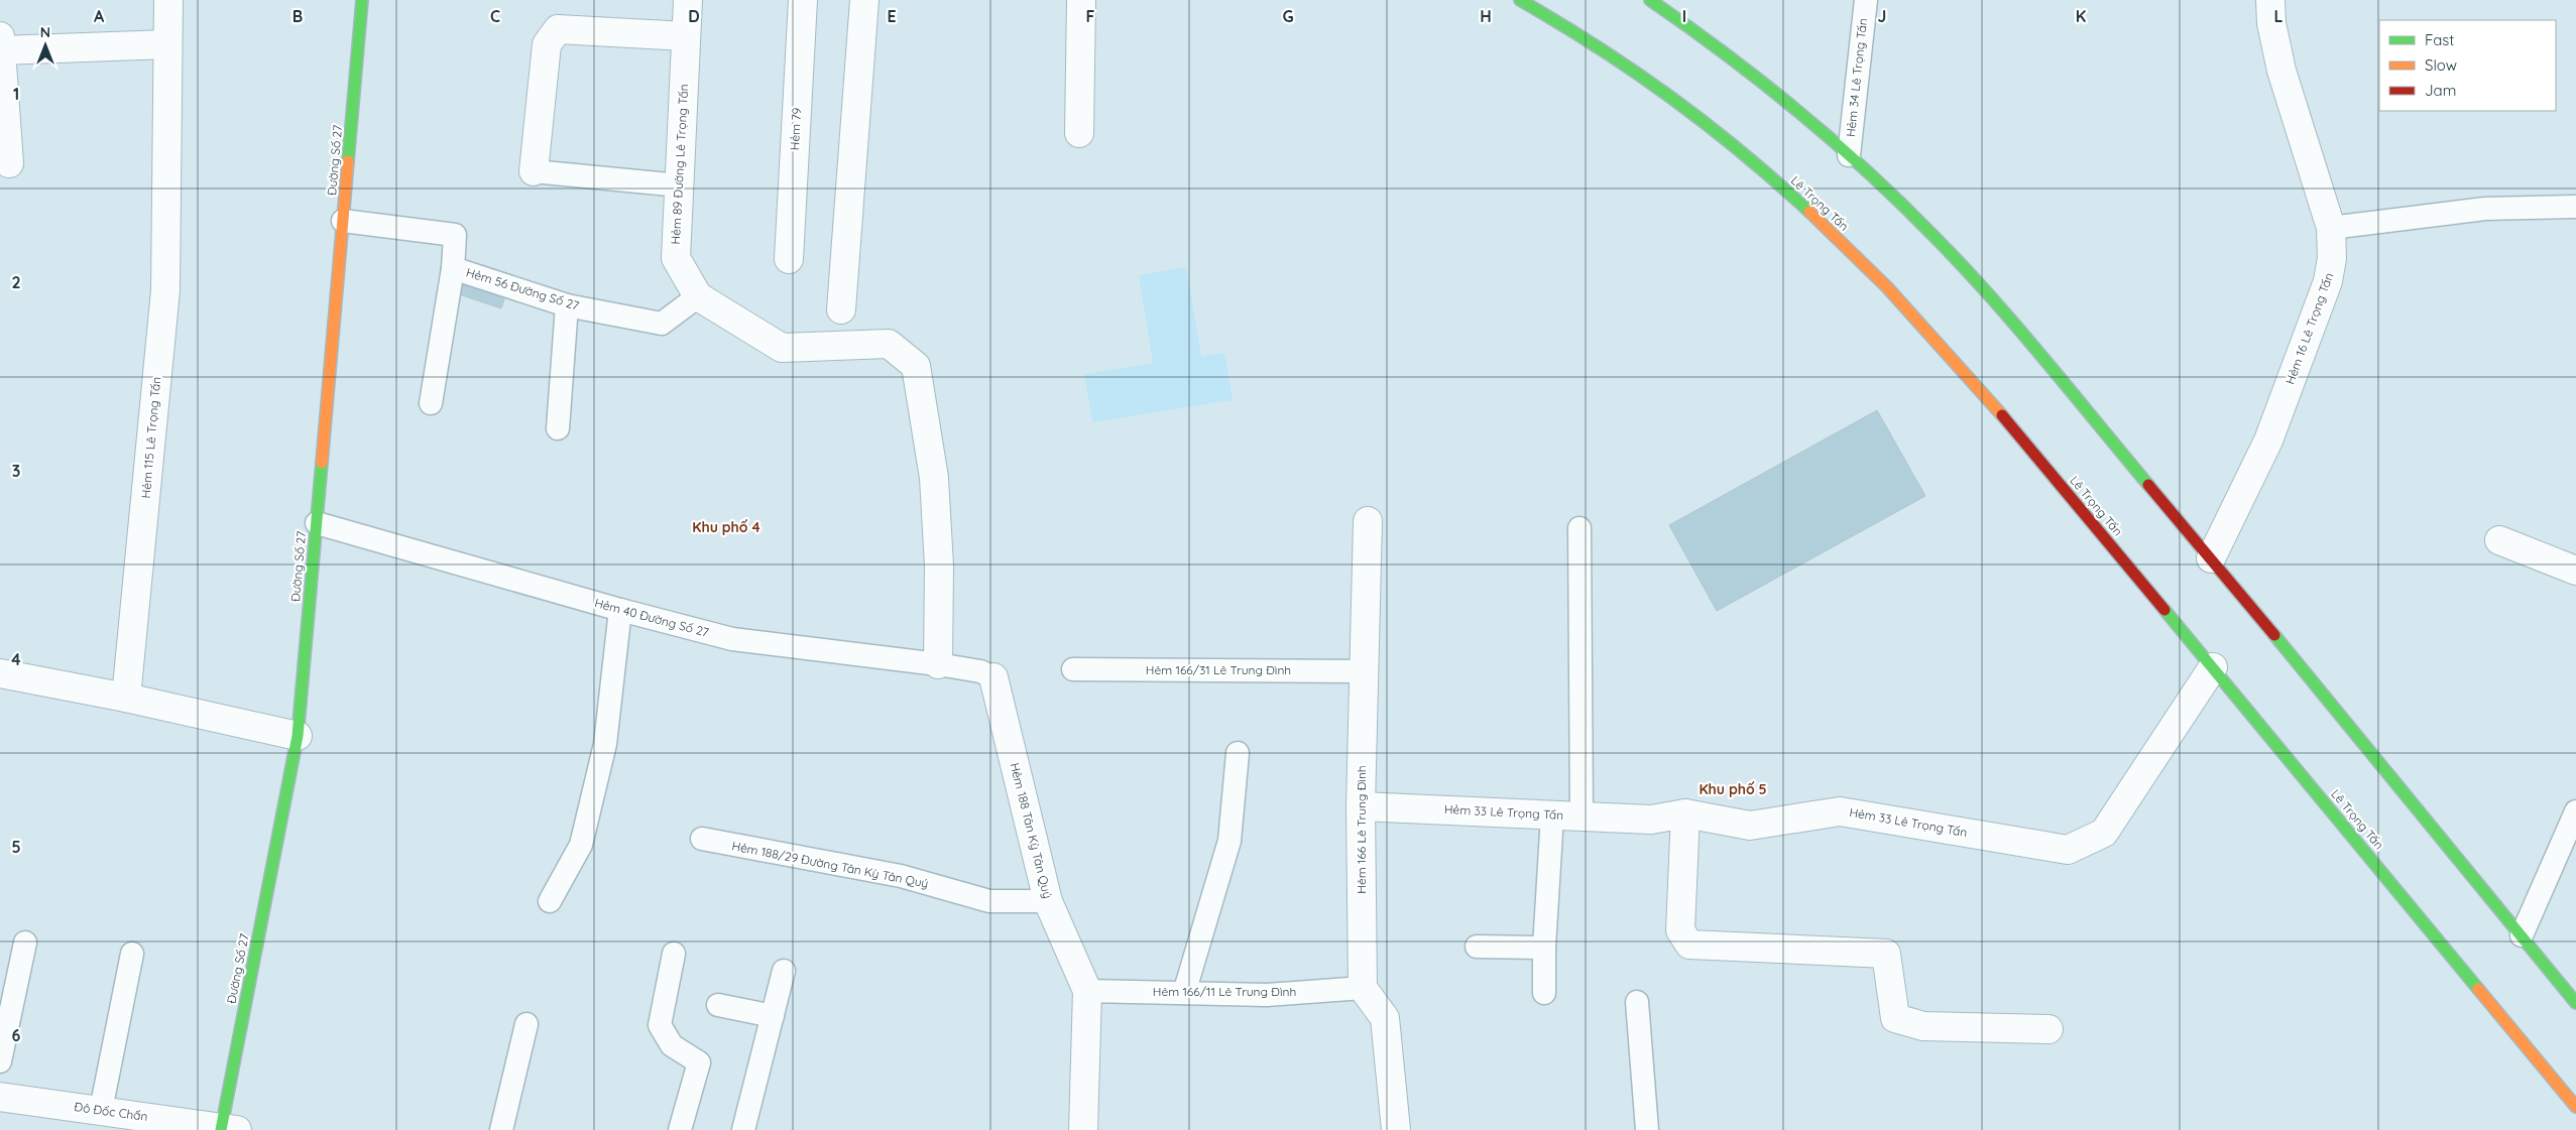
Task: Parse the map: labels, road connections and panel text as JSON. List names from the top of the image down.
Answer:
{
  "streets": {
    "main road": ["Đường Số 27", "Lê Trọng Tấn"],
    "street": [
      "Hẻm 79",
      "Hẻm 89 Đường Lê Trọng Tấn",
      "Hẻm 16 Lê Trọng Tấn",
      "Hẻm 115 Lê Trọng Tấn",
      "Hẻm 33 Lê Trọng Tấn",
      "Hẻm 166 Lê Trung Đình",
      "Hẻm 188 Tân Kỳ Tân Quý",
      "Đô Đốc Chấn"
    ],
    "lane": [
      "Hẻm 34 Lê Trọng Tấn",
      "Hẻm 56 Đường Số 27",
      "Hẻm 40 Đường Số 27",
      "Hẻm 166/31 Lê Trung Đình",
      "Hẻm 188/29 Đường Tân Kỳ Tân Quý",
      "Hẻm 166/11 Lê Trung Đình"
    ]
  },
  "crossings": [
    ["Đường Số 27", "Hẻm 56 Đường Số 27"],
    ["Đường Số 27", "Hẻm 40 Đường Số 27"],
    ["Đường Số 27", "Đô Đốc Chấn"],
    ["Hẻm 89 Đường Lê Trọng Tấn", "Hẻm 56 Đường Số 27"],
    ["Hẻm 89 Đường Lê Trọng Tấn", "Hẻm 40 Đường Số 27"],
    ["Lê Trọng Tấn", "Hẻm 33 Lê Trọng Tấn"],
    ["Hẻm 40 Đường Số 27", "Hẻm 188 Tân Kỳ Tân Quý"],
    ["Hẻm 166/31 Lê Trung Đình", "Hẻm 166 Lê Trung Đình"],
    ["Hẻm 33 Lê Trọng Tấn", "Hẻm 166 Lê Trung Đình"],
    ["Hẻm 166 Lê Trung Đình", "Hẻm 166/11 Lê Trung Đình"],
    ["Hẻm 188 Tân Kỳ Tân Quý", "Hẻm 188/29 Đường Tân Kỳ Tân Quý"],
    ["Hẻm 188 Tân Kỳ Tân Quý", "Hẻm 166/11 Lê Trung Đình"]
  ],
  "districts": ["Khu phố 4", "Khu phố 5"],
  "legend": ["Fast", "Slow", "Jam"],
  "north": "top",
  "grid": {
    "columns": [
      "A",
      "B",
      "C",
      "D",
      "E",
      "F",
      "G",
      "H",
      "I",
      "J",
      "K",
      "L"
    ],
    "rows": [
      "1",
      "2",
      "3",
      "4",
      "5",
      "6"
    ]
  }
}
